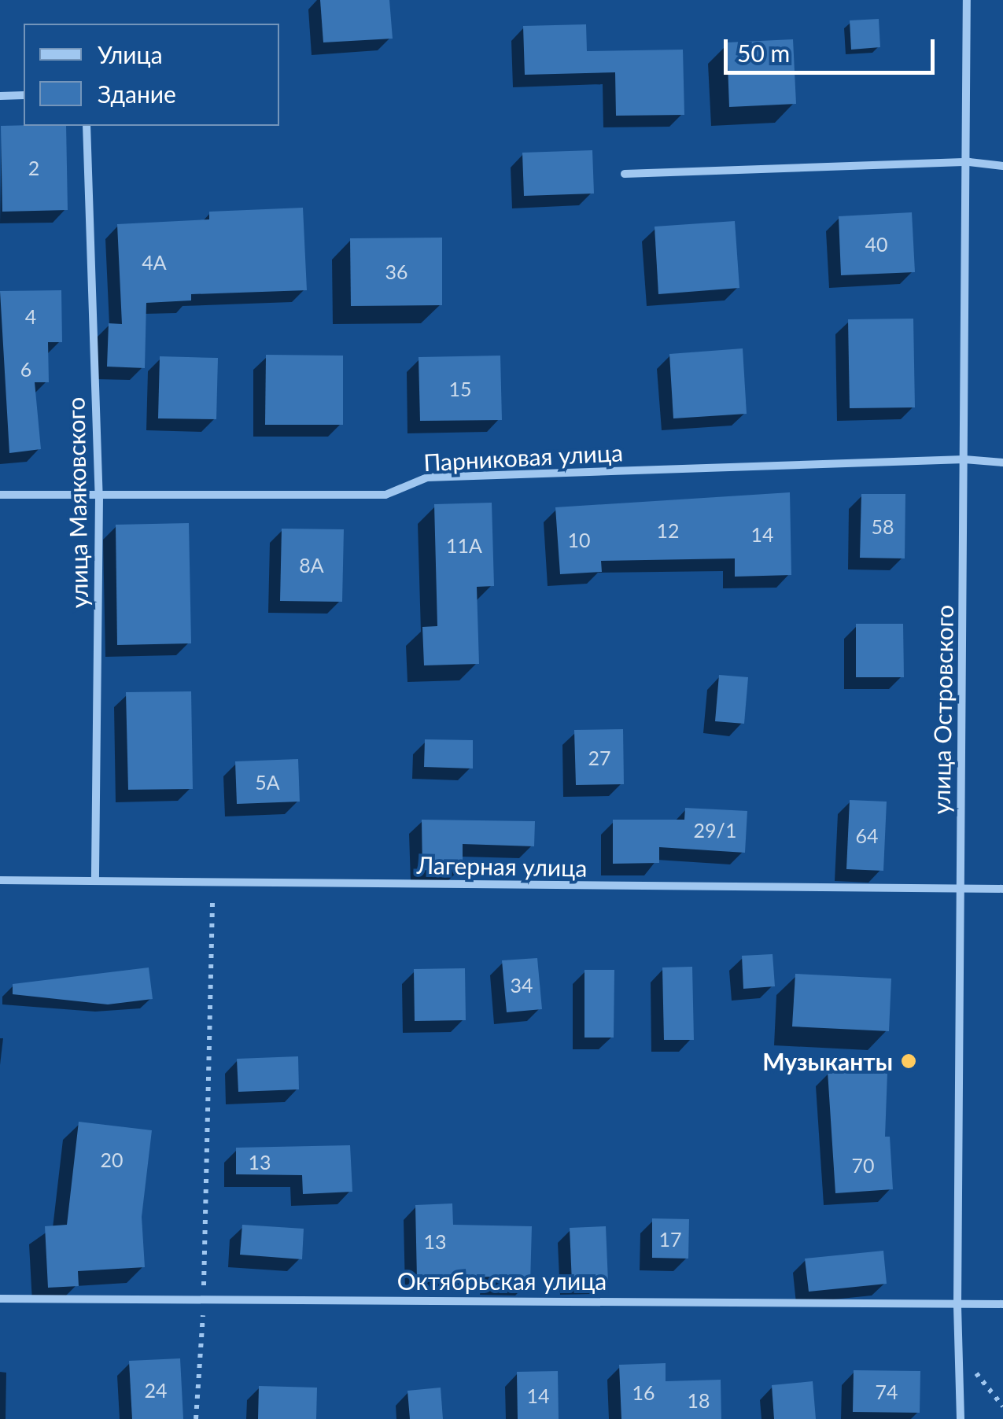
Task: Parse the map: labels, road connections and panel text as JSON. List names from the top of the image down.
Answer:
{
  "streets": {
    "street": [
      "Парниковая улица",
      "улица Маяковского",
      "улица Островского",
      "Лагерная улица",
      "Октябрьская улица"
    ]
  },
  "crossings": [
    ["Парниковая улица", "улица Маяковского"],
    ["Парниковая улица", "улица Островского"],
    ["улица Маяковского", "Лагерная улица"],
    ["улица Островского", "Лагерная улица"],
    ["улица Островского", "Октябрьская улица"]
  ],
  "places": ["Музыканты"],
  "house_numbers": [
    "2",
    "40",
    "4А",
    "36",
    "4",
    "6",
    "15",
    "58",
    "12",
    "14",
    "10",
    "11А",
    "8А",
    "27",
    "5А",
    "29/1",
    "64",
    "34",
    "20",
    "13",
    "70",
    "17",
    "13",
    "24",
    "74",
    "16",
    "14",
    "18"
  ],
  "legend": ["Улица", "Здание"],
  "scale_bar": "50 m"
}
